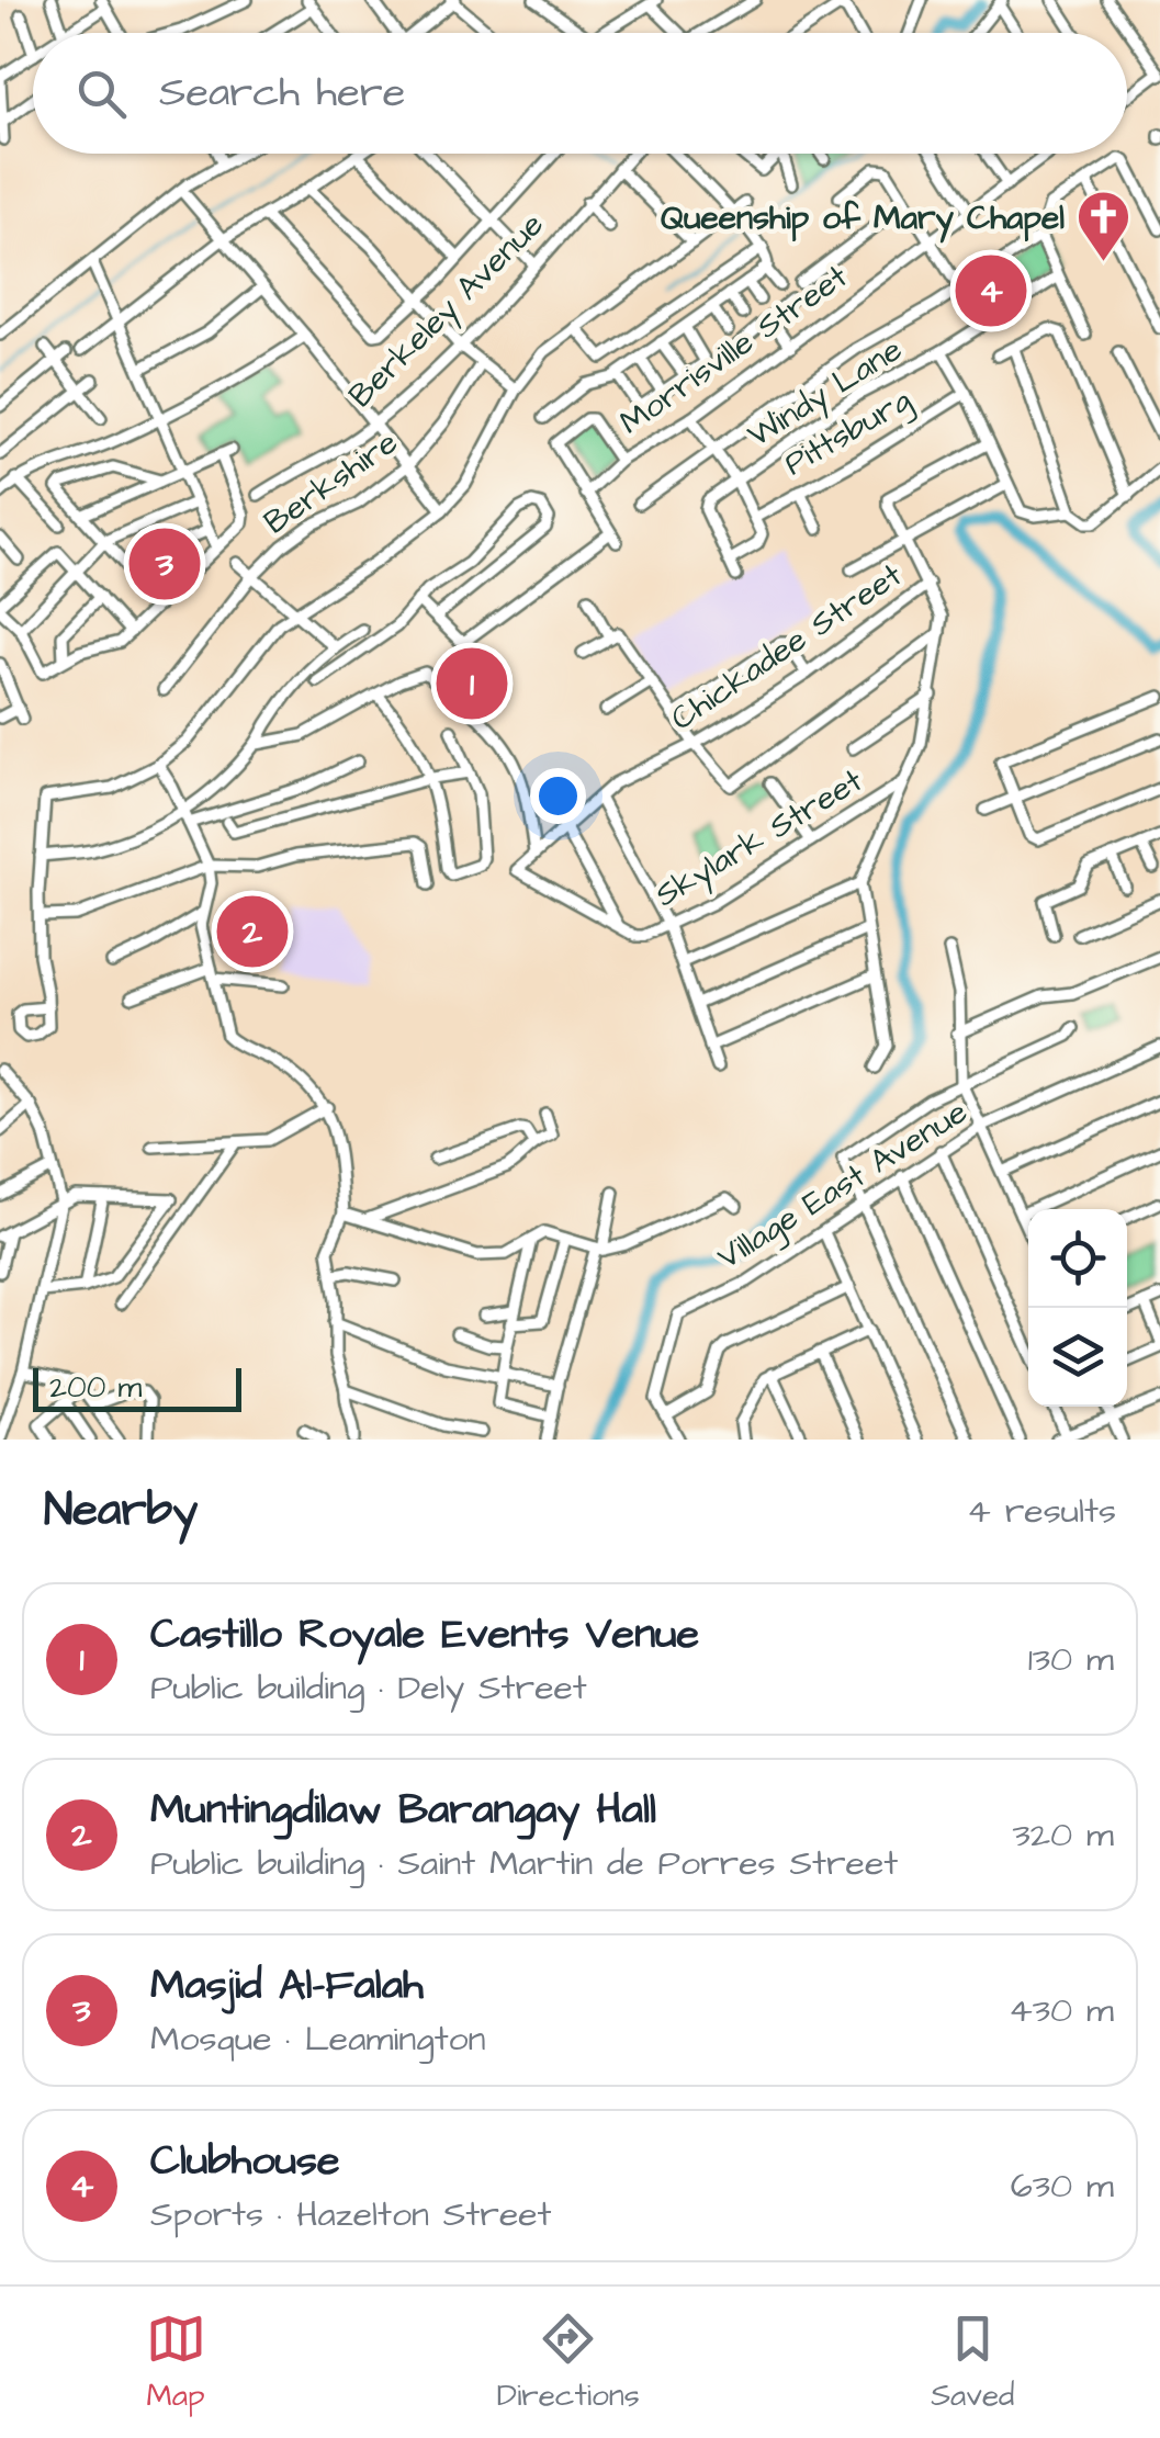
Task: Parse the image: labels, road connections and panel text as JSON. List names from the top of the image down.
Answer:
{
  "streets": {
    "street": [
      "Berkeley Avenue",
      "Morrisville Street",
      "Windy Lane",
      "Pittsburg",
      "Berkshire",
      "Chickadee Street",
      "Skylark Street",
      "Village East Avenue"
    ]
  },
  "crossings": [
    ["Windy Lane", "Pittsburg"],
    ["Chickadee Street", "Skylark Street"]
  ],
  "places": {
    "church": ["Queenship of Mary Chapel"]
  },
  "scale_bar": "200 m",
  "page": {
    "search": "Search here",
    "pins": [
      "4",
      "3",
      "1",
      "2"
    ],
    "scale": "200 m",
    "heading": ["Nearby", "4 results"],
    "list": [
      {
        "mark": "1",
        "name": "Castillo Royale Events Venue",
        "note": "Public building · Dely Street",
        "value": "130 m"
      },
      {
        "mark": "2",
        "name": "Muntingdilaw Barangay Hall",
        "note": "Public building · Saint Martin de Porres Street",
        "value": "320 m"
      },
      {
        "mark": "3",
        "name": "Masjid Al-Falah",
        "note": "Mosque · Leamington",
        "value": "430 m"
      },
      {
        "mark": "4",
        "name": "Clubhouse",
        "note": "Sports · Hazelton Street",
        "value": "630 m"
      }
    ],
    "nav": ["Map", "Directions", "Saved"]
  }
}
